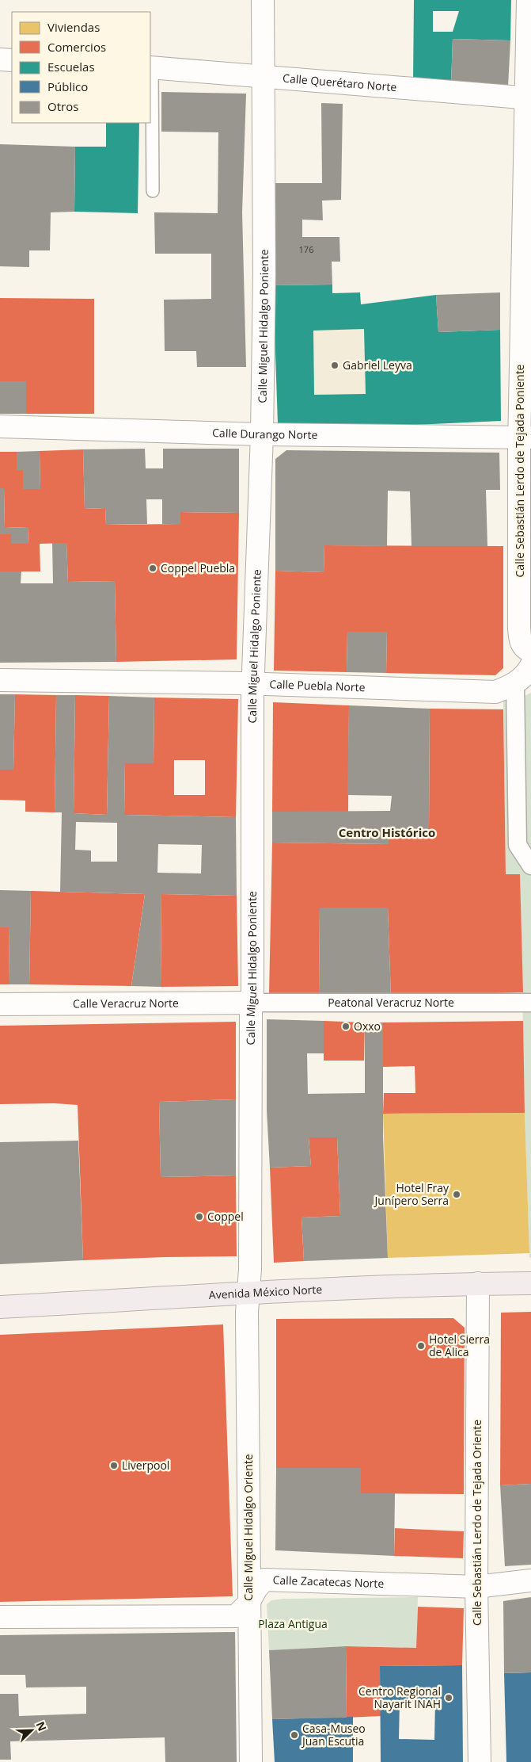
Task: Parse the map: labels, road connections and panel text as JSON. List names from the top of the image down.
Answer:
{
  "streets": {
    "main road": ["Avenida México Norte"],
    "street": [
      "Calle Querétaro Norte",
      "Calle Miguel Hidalgo Poniente",
      "Calle Durango Norte",
      "Calle Sebastián Lerdo de Tejada Poniente",
      "Calle Puebla Norte",
      "Peatonal Veracruz Norte",
      "Calle Veracruz Norte",
      "Calle Sebastián Lerdo de Tejada Oriente",
      "Calle Miguel Hidalgo Oriente",
      "Calle Zacatecas Norte"
    ]
  },
  "crossings": [
    ["Calle Querétaro Norte", "Calle Miguel Hidalgo Poniente"],
    ["Calle Querétaro Norte", "Calle Sebastián Lerdo de Tejada Poniente"],
    ["Calle Miguel Hidalgo Poniente", "Calle Durango Norte"],
    ["Calle Miguel Hidalgo Poniente", "Calle Puebla Norte"],
    ["Calle Miguel Hidalgo Poniente", "Peatonal Veracruz Norte"],
    ["Calle Miguel Hidalgo Poniente", "Calle Veracruz Norte"],
    ["Calle Miguel Hidalgo Poniente", "Avenida México Norte"],
    ["Calle Miguel Hidalgo Poniente", "Calle Miguel Hidalgo Oriente"],
    ["Calle Durango Norte", "Calle Sebastián Lerdo de Tejada Poniente"],
    ["Peatonal Veracruz Norte", "Calle Veracruz Norte"],
    ["Avenida México Norte", "Calle Sebastián Lerdo de Tejada Oriente"],
    ["Avenida México Norte", "Calle Miguel Hidalgo Oriente"],
    ["Calle Sebastián Lerdo de Tejada Oriente", "Calle Zacatecas Norte"],
    ["Calle Miguel Hidalgo Oriente", "Calle Zacatecas Norte"]
  ],
  "districts": ["Centro Histórico"],
  "parks": ["Plaza Antigua"],
  "places": [
    "Gabriel Leyva",
    "Coppel Puebla",
    "Oxxo",
    "Hotel Fray Junípero Serra",
    "Coppel",
    "Hotel Sierra de Alica",
    "Liverpool",
    "Centro Regional Nayarit INAH",
    "Casa-Museo Juan Escutia"
  ],
  "house_numbers": ["176"],
  "legend": [
    "Viviendas",
    "Comercios",
    "Escuelas",
    "Público",
    "Otros"
  ],
  "north": "top right"
}
